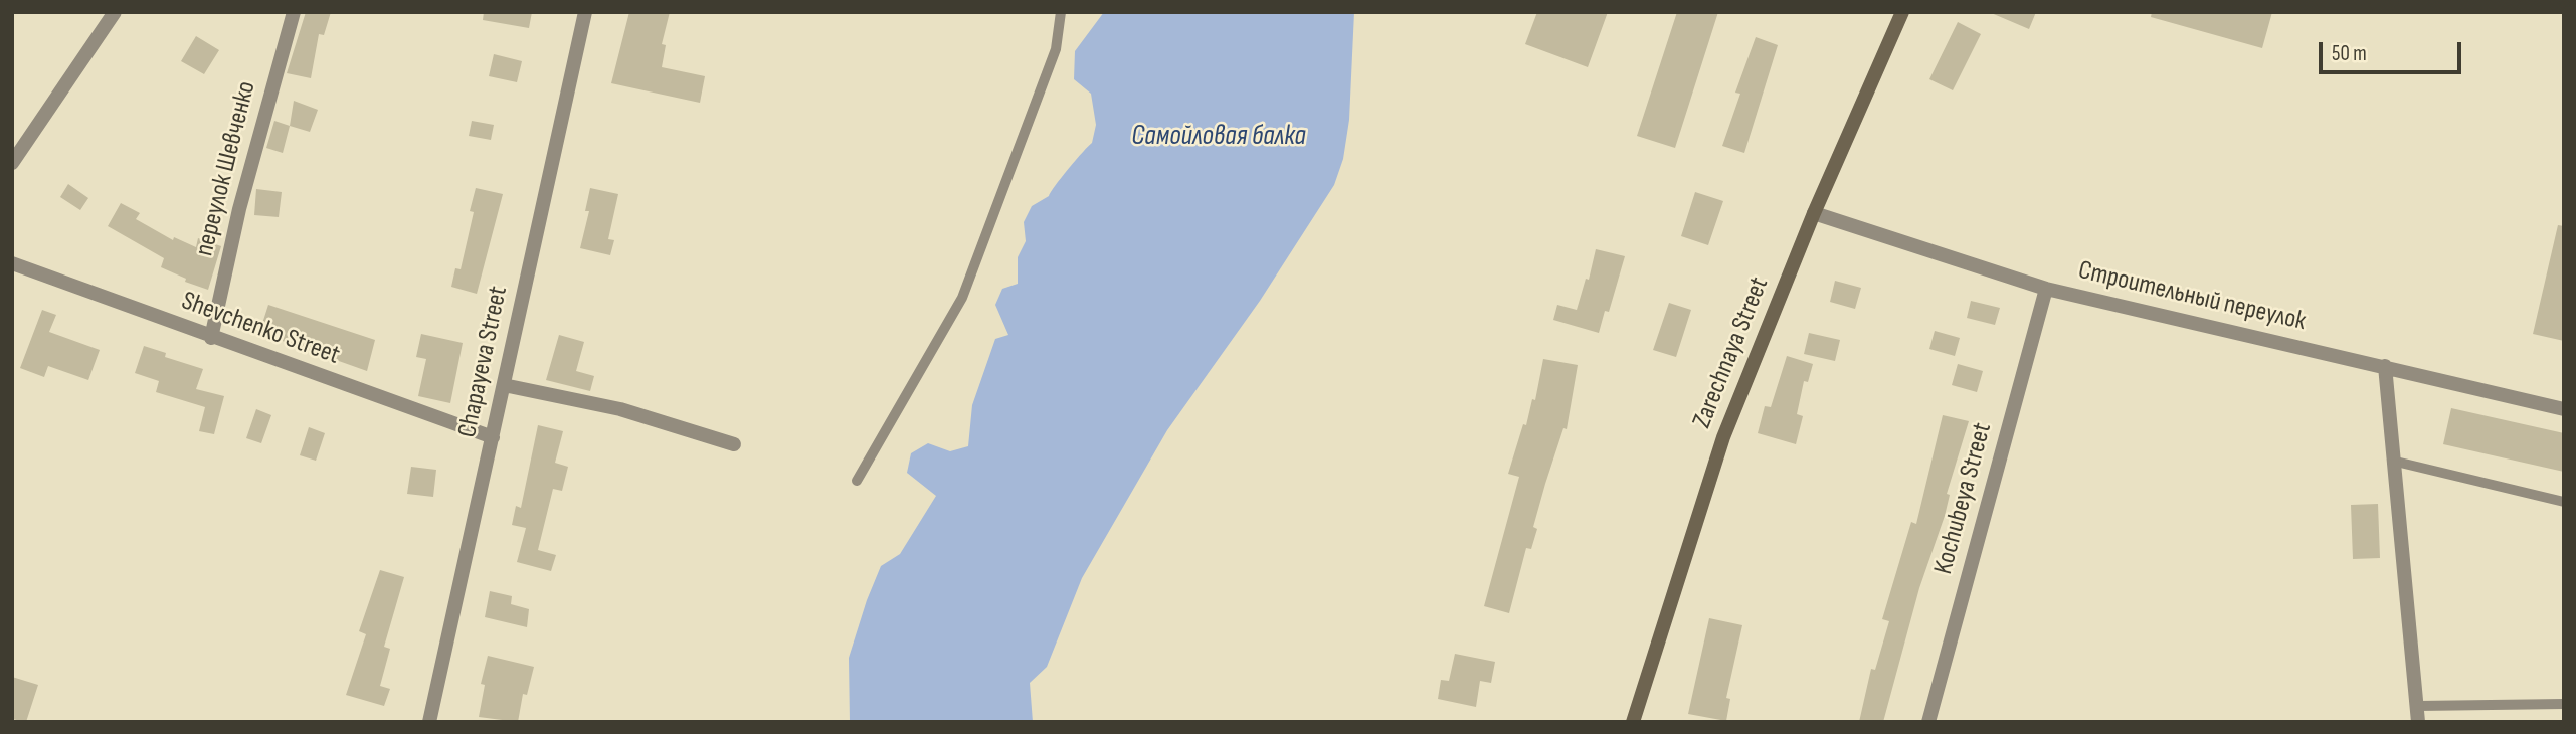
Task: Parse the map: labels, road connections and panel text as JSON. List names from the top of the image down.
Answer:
{
  "streets": {
    "main road": ["Zarechnaya Street"],
    "street": [
      "переулок Шевченко",
      "Строительный переулок",
      "Shevchenko Street",
      "Chapayeva Street",
      "Kochubeya Street"
    ]
  },
  "crossings": [
    ["переулок Шевченко", "Shevchenko Street"],
    ["Строительный переулок", "Zarechnaya Street"],
    ["Строительный переулок", "Kochubeya Street"],
    ["Shevchenko Street", "Chapayeva Street"]
  ],
  "water": ["Самойловая балка"],
  "scale_bar": "50 m"
}
